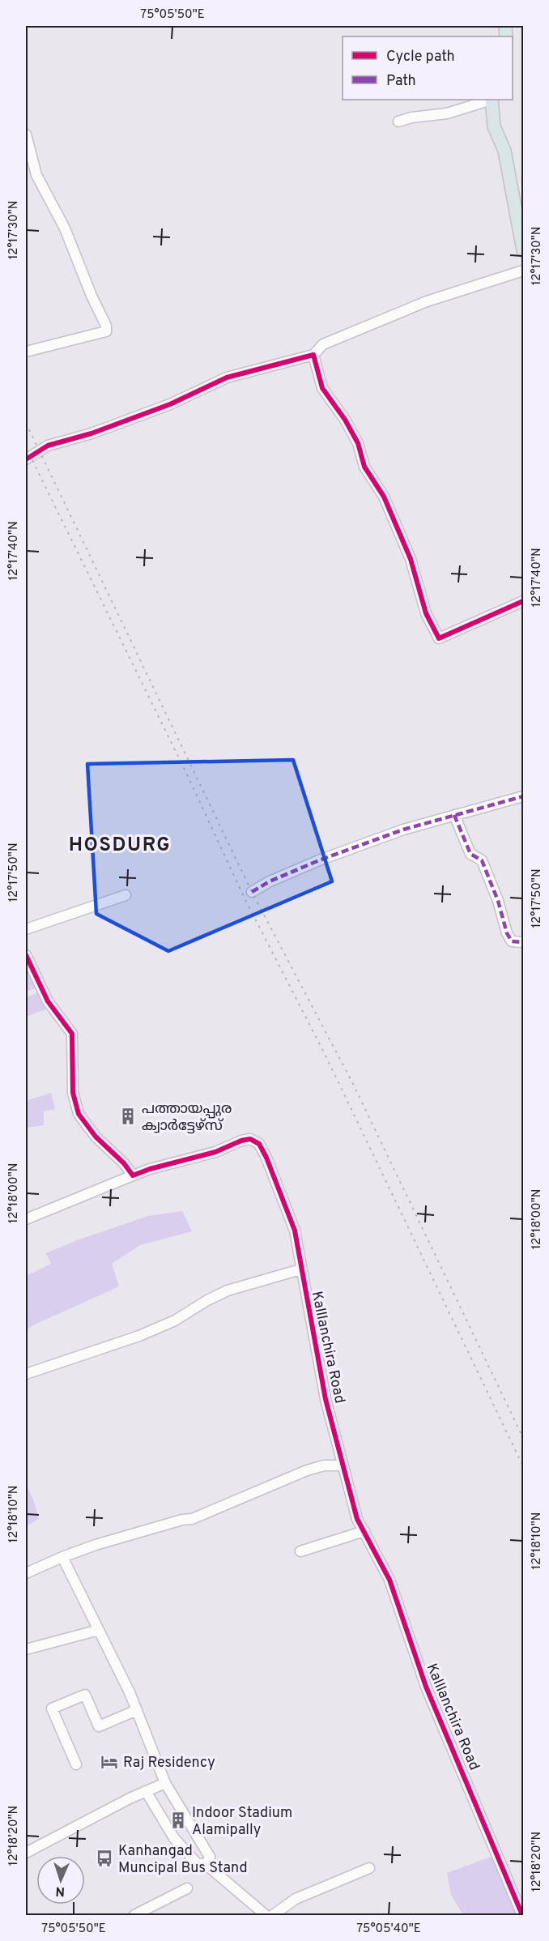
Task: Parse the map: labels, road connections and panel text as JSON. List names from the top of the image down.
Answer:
{
  "streets": {
    "street": ["Kalllanchira Road"]
  },
  "districts": ["HOSDURG"],
  "places": {
    "building": ["പത്തായപ്പുര ക്വാർട്ടേഴ്സ്", "Indoor Stadium Alamipally"],
    "hotel": ["Raj Residency"],
    "bus stop": ["Kanhangad Muncipal Bus Stand"]
  },
  "legend": ["Cycle path", "Path"],
  "north": "bottom",
  "coordinates": [
    "75°05'50\"E",
    "12°17'30\"N",
    "12°17'40\"N",
    "12°17'50\"N",
    "12°18'00\"N",
    "12°18'10\"N",
    "12°18'20\"N",
    "75°05'40\"E"
  ]
}
